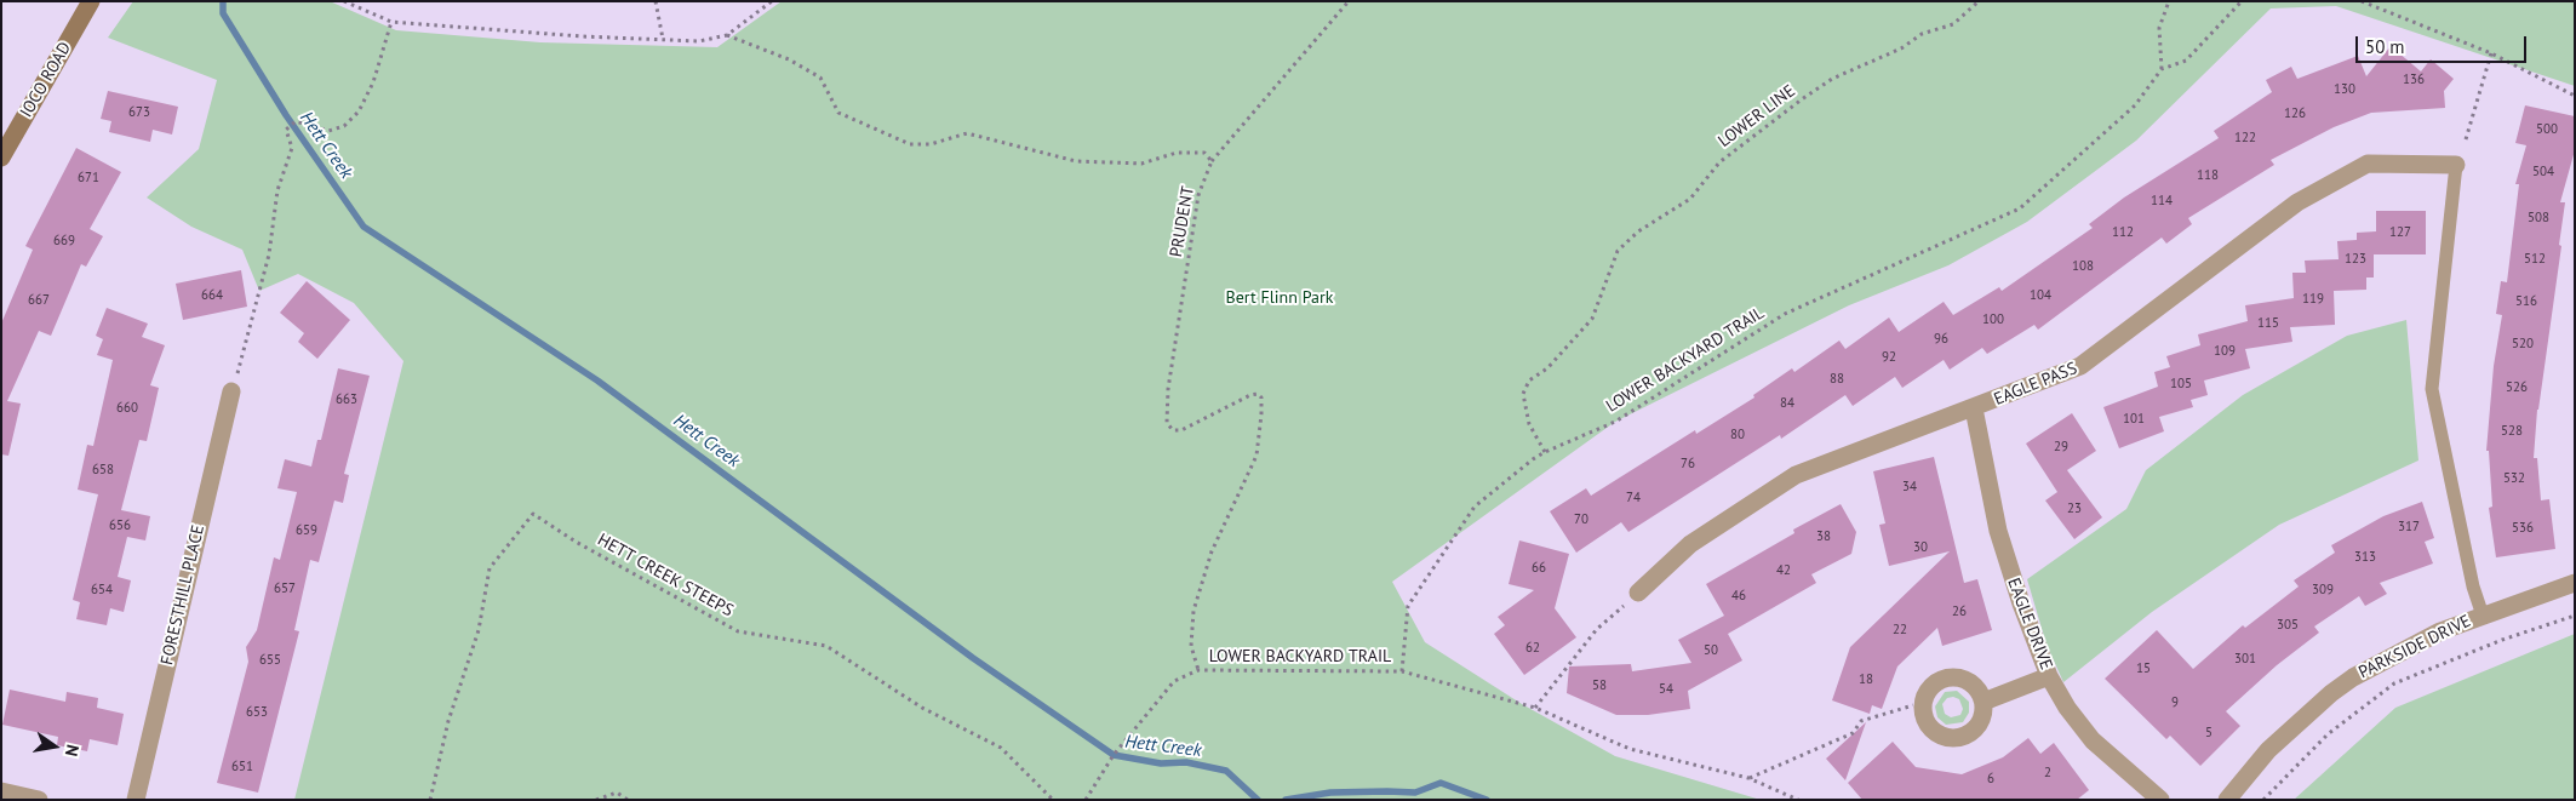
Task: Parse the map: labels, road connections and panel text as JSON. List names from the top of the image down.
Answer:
{
  "streets": {
    "main road": ["IOCO ROAD"],
    "street": [
      "EAGLE PASS",
      "FORESTHILL PLACE",
      "EAGLE DRIVE",
      "PARKSIDE DRIVE"
    ],
    "path": [
      "LOWER LINE",
      "PRUDENT",
      "LOWER BACKYARD TRAIL",
      "HETT CREEK STEEPS"
    ]
  },
  "crossings": [
    ["LOWER LINE", "LOWER BACKYARD TRAIL"],
    ["PRUDENT", "LOWER BACKYARD TRAIL"],
    ["EAGLE PASS", "EAGLE DRIVE"]
  ],
  "water": ["Hett Creek"],
  "parks": ["Bert Flinn Park"],
  "house_numbers": [
    "136",
    "130",
    "673",
    "126",
    "500",
    "122",
    "504",
    "118",
    "671",
    "114",
    "508",
    "112",
    "127",
    "669",
    "123",
    "512",
    "108",
    "664",
    "104",
    "119",
    "667",
    "516",
    "100",
    "115",
    "96",
    "520",
    "109",
    "92",
    "88",
    "105",
    "526",
    "663",
    "84",
    "660",
    "101",
    "528",
    "80",
    "29",
    "76",
    "658",
    "532",
    "34",
    "74",
    "23",
    "70",
    "656",
    "317",
    "536",
    "659",
    "38",
    "30",
    "313",
    "66",
    "42",
    "657",
    "654",
    "309",
    "46",
    "26",
    "305",
    "22",
    "62",
    "50",
    "301",
    "655",
    "15",
    "18",
    "58",
    "54",
    "9",
    "653",
    "5",
    "651",
    "2",
    "6"
  ],
  "scale_bar": "50 m",
  "north": "right"
}
